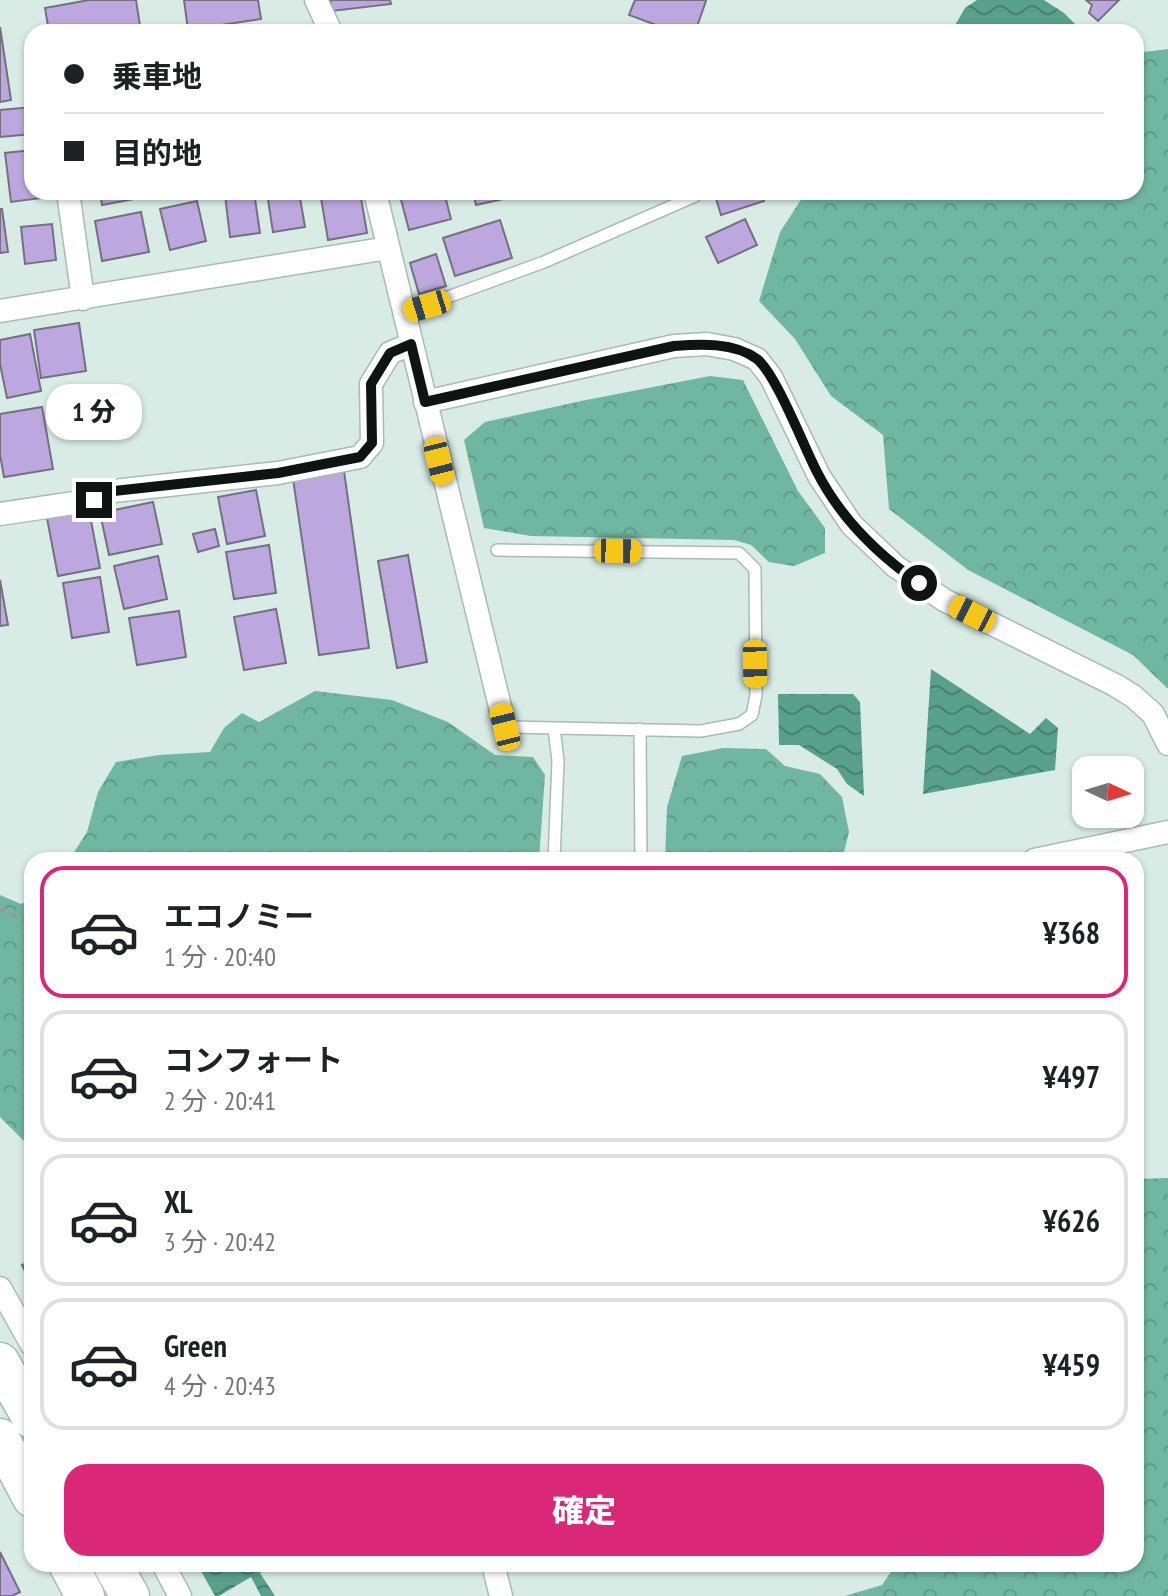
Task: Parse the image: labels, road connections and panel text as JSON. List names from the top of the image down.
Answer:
{
  "north": "right",
  "page": {
    "banner": ["乗車地", "目的地"],
    "bubble": "1 分",
    "list": [
      {
        "name": "エコノミー",
        "note": "1 分 · 20:40",
        "value": "¥368"
      },
      {
        "name": "コンフォート",
        "note": "2 分 · 20:41",
        "value": "¥497"
      },
      {
        "name": "XL",
        "note": "3 分 · 20:42",
        "value": "¥626"
      },
      {
        "name": "Green",
        "note": "4 分 · 20:43",
        "value": "¥459"
      }
    ],
    "buttons": "確定"
  }
}
